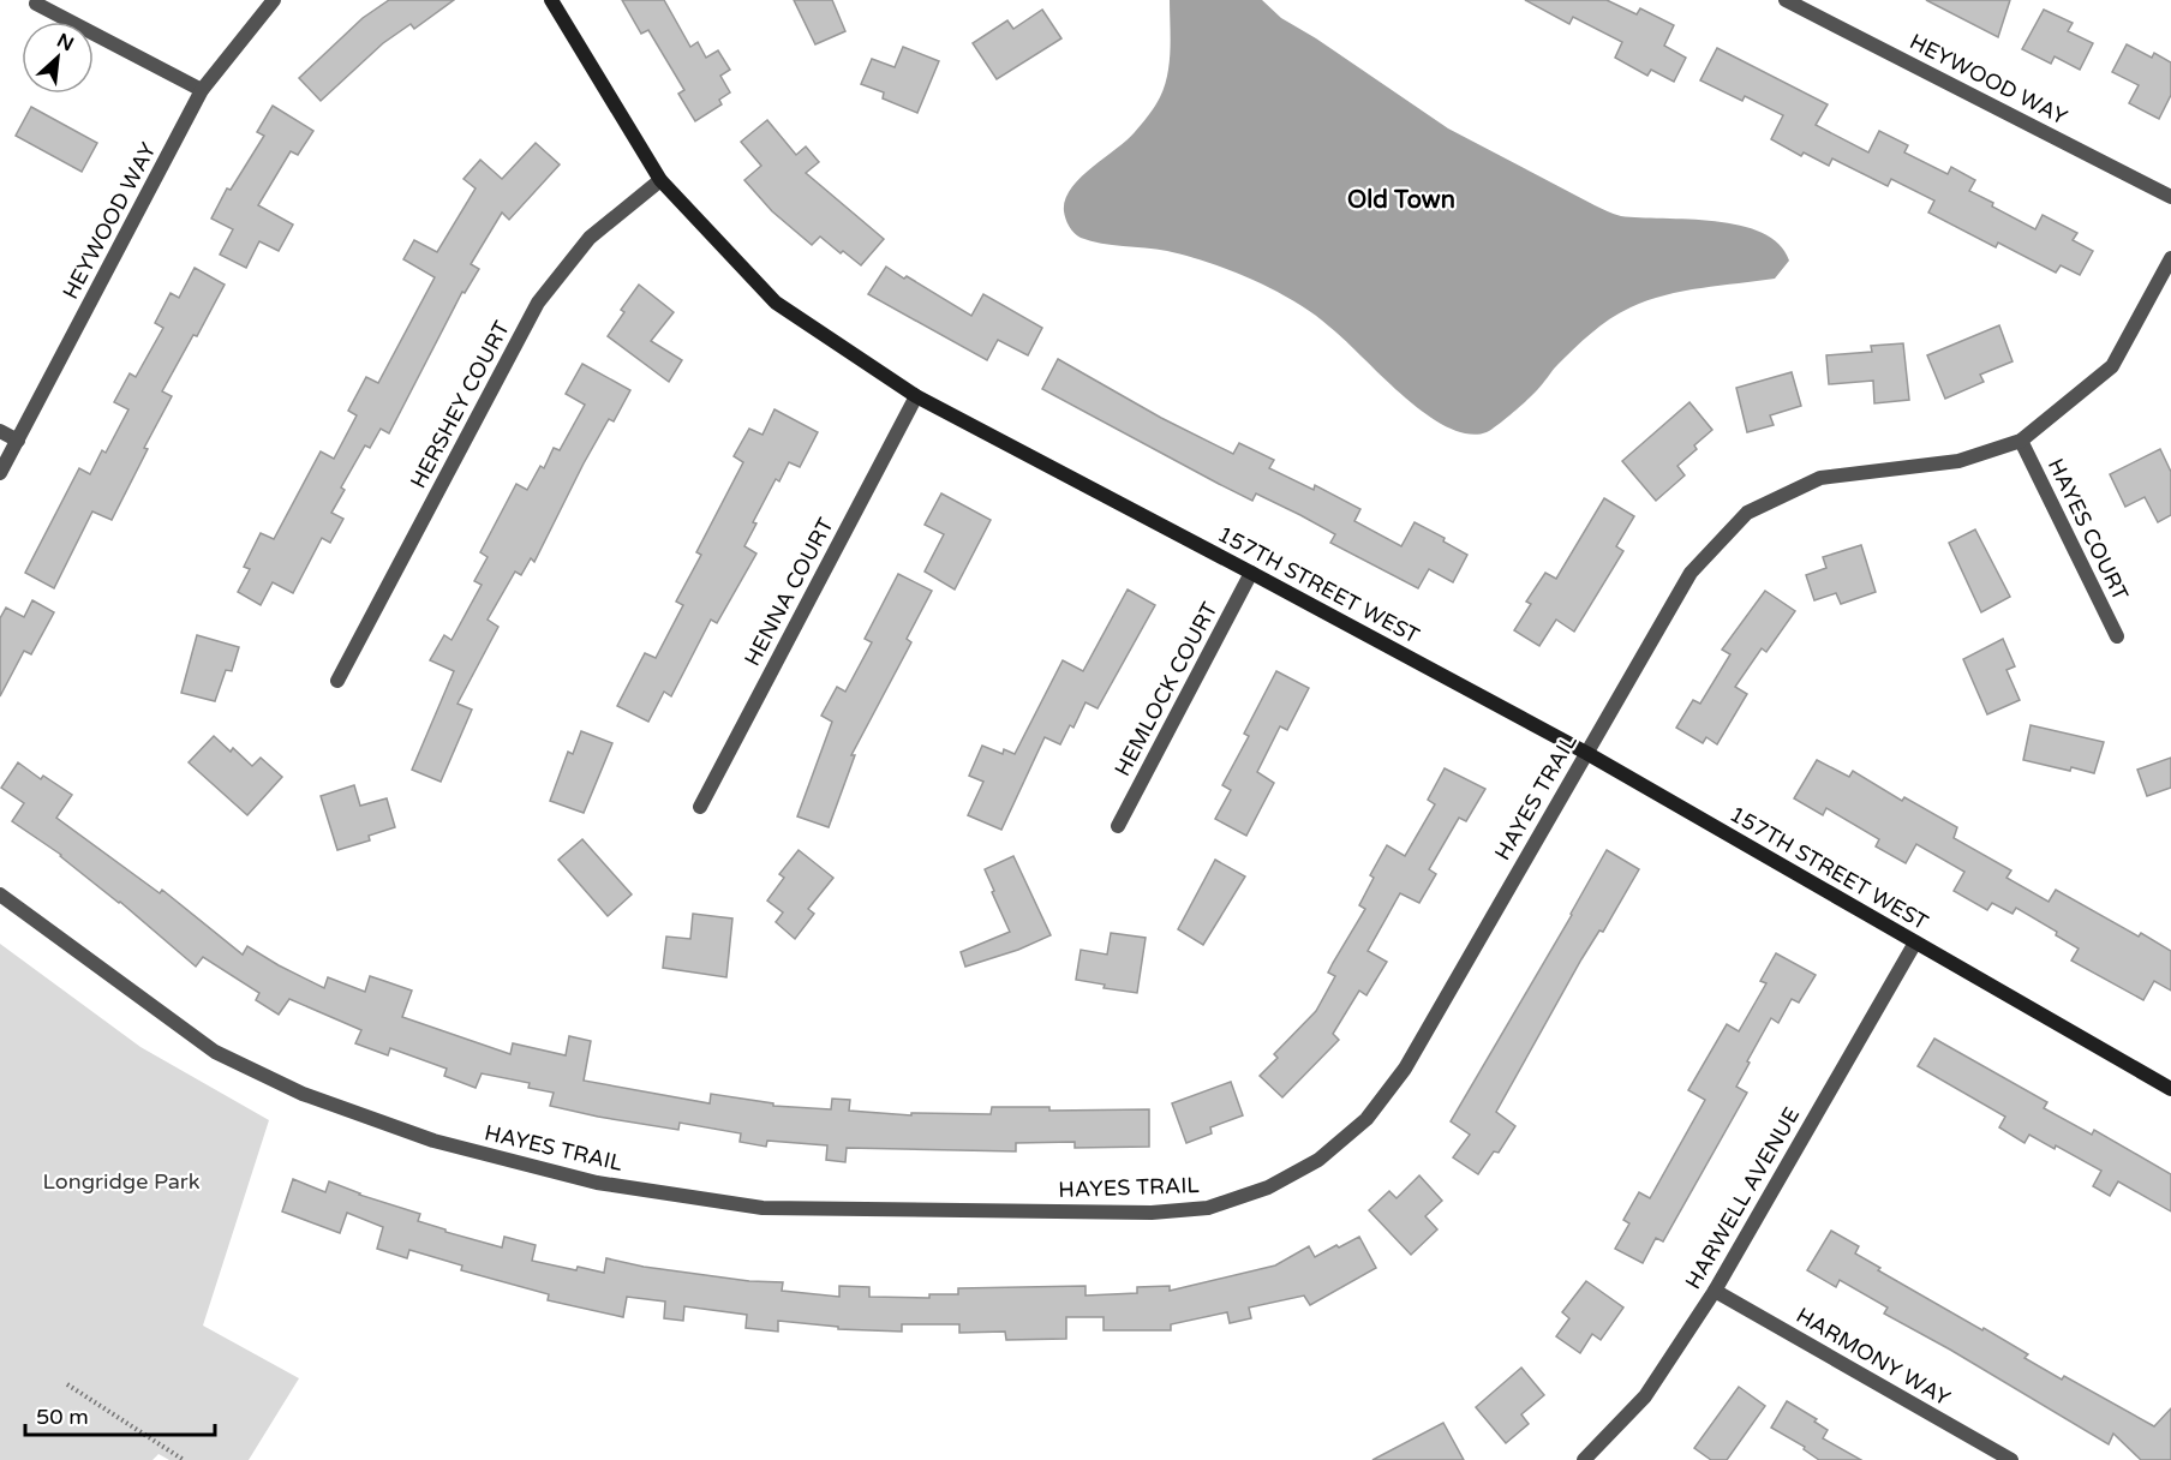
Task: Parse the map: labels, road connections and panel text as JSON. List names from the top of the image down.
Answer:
{
  "streets": {
    "street": [
      "HEYWOOD WAY",
      "HERSHEY COURT",
      "HAYES COURT",
      "157TH STREET WEST",
      "HENNA COURT",
      "HEMLOCK COURT",
      "HAYES TRAIL",
      "HARWELL AVENUE",
      "HARMONY WAY"
    ]
  },
  "crossings": [
    ["HERSHEY COURT", "157TH STREET WEST"],
    ["HAYES COURT", "HAYES TRAIL"],
    ["157TH STREET WEST", "HENNA COURT"],
    ["157TH STREET WEST", "HEMLOCK COURT"],
    ["157TH STREET WEST", "HAYES TRAIL"],
    ["157TH STREET WEST", "HARWELL AVENUE"],
    ["HARWELL AVENUE", "HARMONY WAY"]
  ],
  "districts": ["Old Town"],
  "parks": ["Longridge Park"],
  "scale_bar": "50 m",
  "north": "top right"
}
